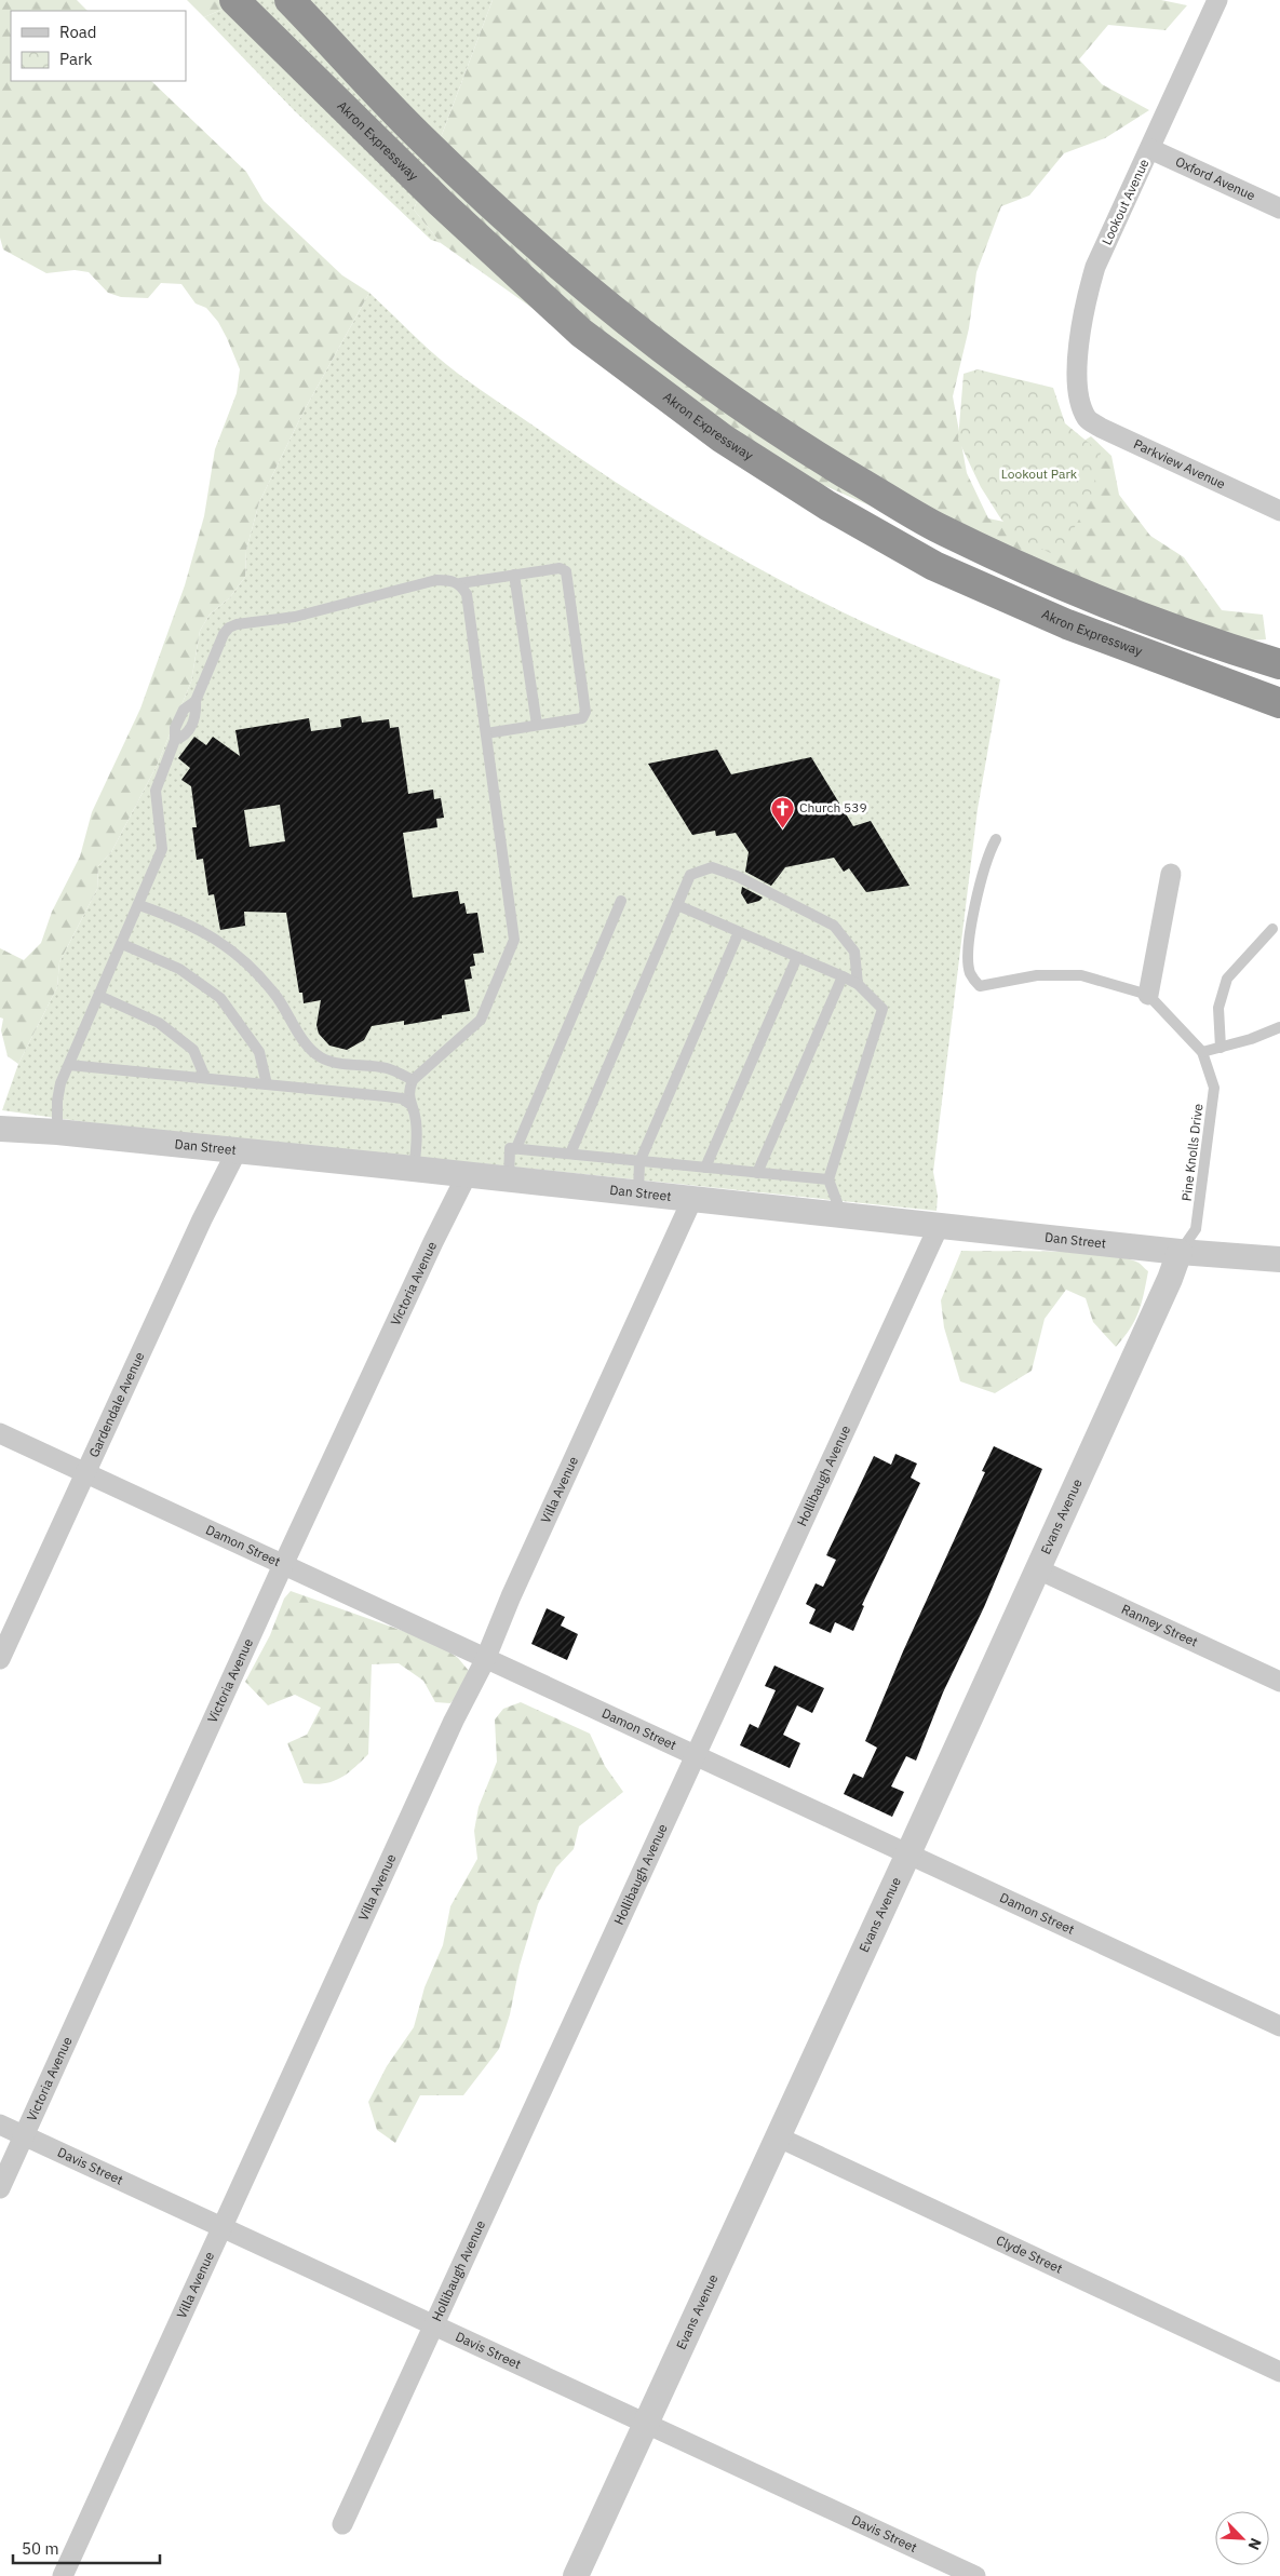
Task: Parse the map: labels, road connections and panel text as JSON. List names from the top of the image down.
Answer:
{
  "streets": {
    "highway": ["Akron Expressway"],
    "street": [
      "Oxford Avenue",
      "Lookout Avenue",
      "Parkview Avenue",
      "Dan Street",
      "Victoria Avenue",
      "Gardendale Avenue",
      "Hollibaugh Avenue",
      "Villa Avenue",
      "Evans Avenue",
      "Damon Street",
      "Ranney Street",
      "Davis Street",
      "Clyde Street"
    ],
    "lane": ["Pine Knolls Drive"]
  },
  "crossings": [
    ["Oxford Avenue", "Lookout Avenue"],
    ["Lookout Avenue", "Parkview Avenue"],
    ["Dan Street", "Pine Knolls Drive"],
    ["Dan Street", "Victoria Avenue"],
    ["Dan Street", "Gardendale Avenue"],
    ["Dan Street", "Hollibaugh Avenue"],
    ["Dan Street", "Villa Avenue"],
    ["Dan Street", "Evans Avenue"],
    ["Pine Knolls Drive", "Evans Avenue"],
    ["Victoria Avenue", "Damon Street"],
    ["Victoria Avenue", "Davis Street"],
    ["Gardendale Avenue", "Damon Street"],
    ["Hollibaugh Avenue", "Damon Street"],
    ["Hollibaugh Avenue", "Davis Street"],
    ["Villa Avenue", "Damon Street"],
    ["Villa Avenue", "Davis Street"],
    ["Evans Avenue", "Damon Street"],
    ["Evans Avenue", "Ranney Street"],
    ["Evans Avenue", "Davis Street"],
    ["Evans Avenue", "Clyde Street"]
  ],
  "parks": ["Lookout Park"],
  "places": {
    "church": ["Church 539"]
  },
  "legend": ["Road", "Park"],
  "scale_bar": "50 m",
  "north": "bottom right"
}
